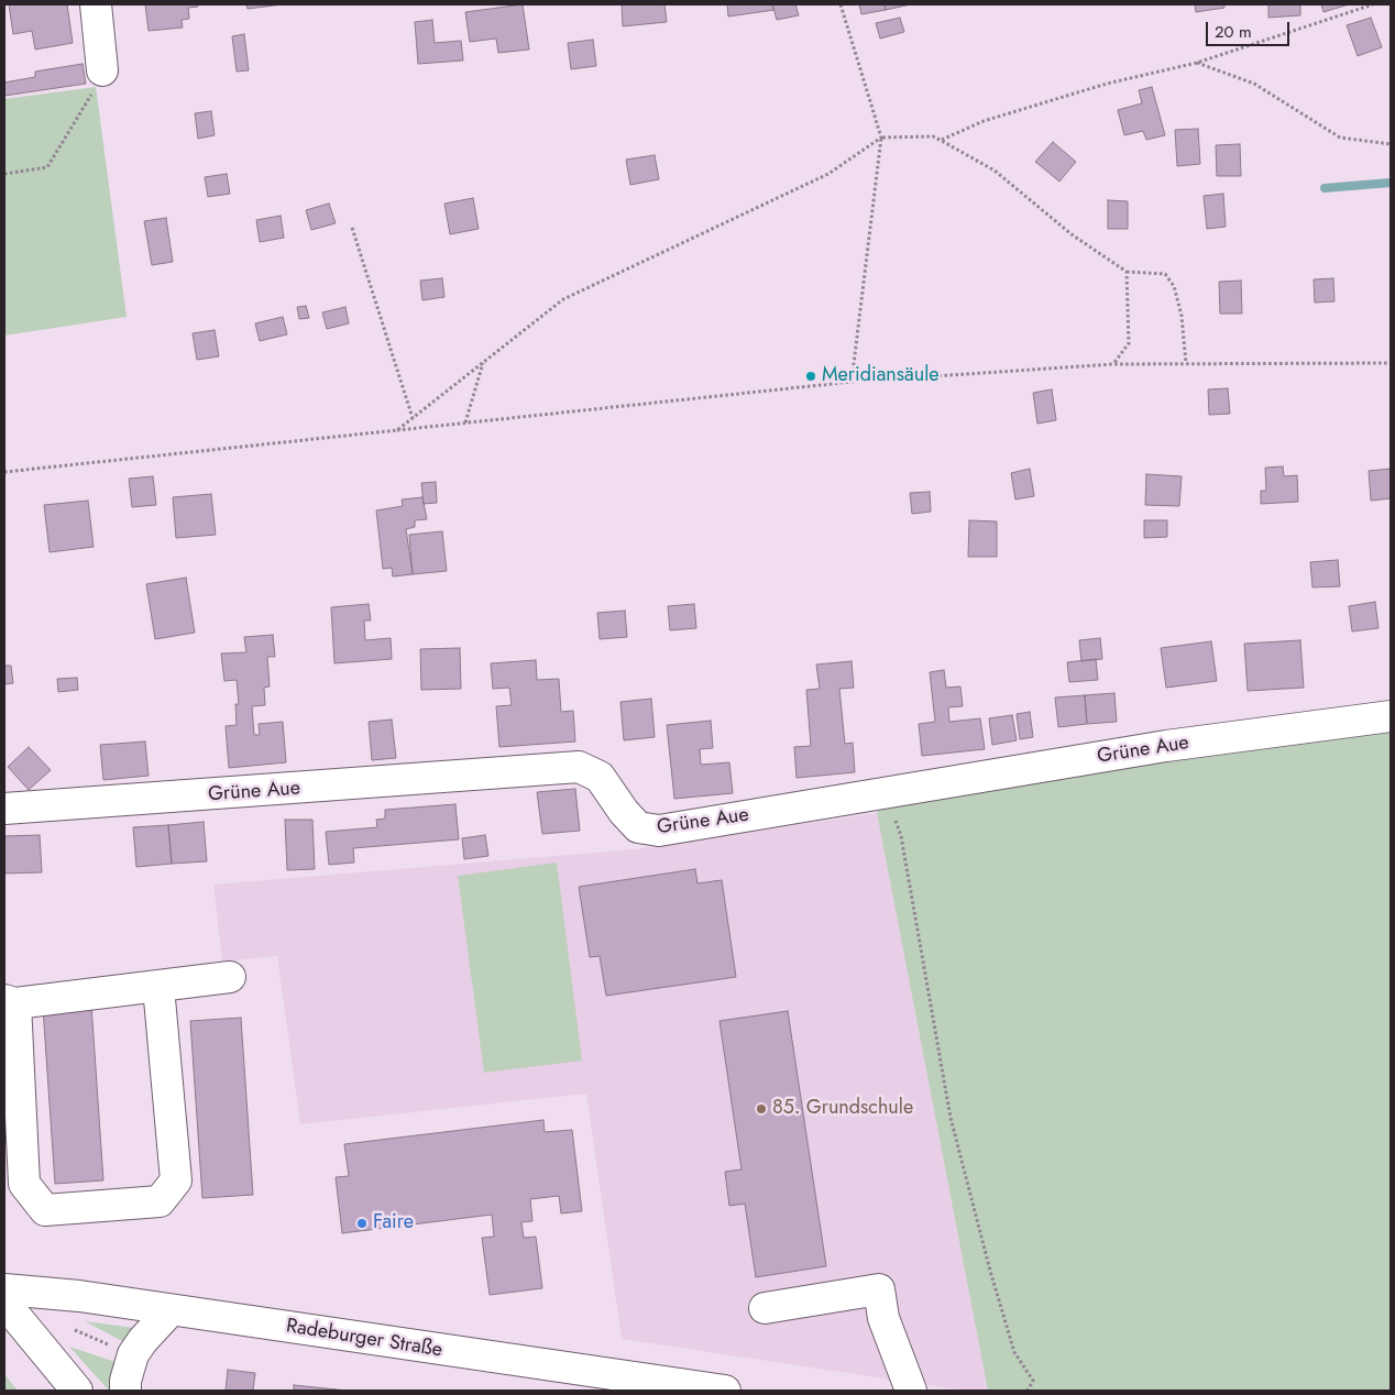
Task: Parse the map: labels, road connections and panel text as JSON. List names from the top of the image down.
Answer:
{
  "streets": {
    "street": ["Grüne Aue", "Radeburger Straße"]
  },
  "places": ["Meridiansäule", "85. Grundschule", "Faire"],
  "scale_bar": "20 m"
}
